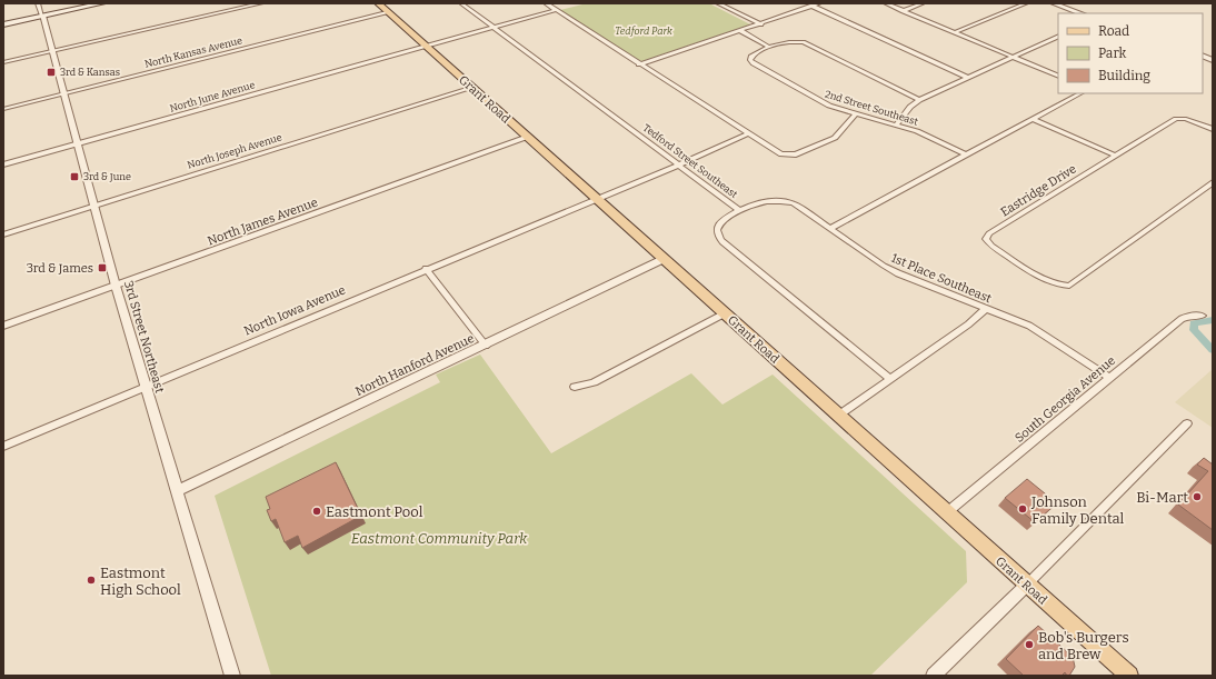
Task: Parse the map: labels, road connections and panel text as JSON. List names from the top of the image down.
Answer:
{
  "streets": {
    "main road": ["Grant Road"],
    "street": [
      "North Kansas Avenue",
      "North June Avenue",
      "2nd Street Southeast",
      "North Joseph Avenue",
      "Tedford Street Southeast",
      "Eastridge Drive",
      "North James Avenue",
      "1st Place Southeast",
      "North Iowa Avenue",
      "3rd Street Northeast",
      "North Hanford Avenue",
      "South Georgia Avenue"
    ]
  },
  "crossings": [
    ["North Kansas Avenue", "Grant Road"],
    ["North Kansas Avenue", "3rd Street Northeast"],
    ["North June Avenue", "Grant Road"],
    ["North June Avenue", "Tedford Street Southeast"],
    ["North June Avenue", "3rd Street Northeast"],
    ["Grant Road", "North Joseph Avenue"],
    ["Grant Road", "North James Avenue"],
    ["Grant Road", "North Iowa Avenue"],
    ["Grant Road", "North Hanford Avenue"],
    ["Grant Road", "South Georgia Avenue"],
    ["North Joseph Avenue", "3rd Street Northeast"],
    ["Tedford Street Southeast", "1st Place Southeast"],
    ["Tedford Street Southeast", "North Iowa Avenue"],
    ["North James Avenue", "3rd Street Northeast"],
    ["1st Place Southeast", "South Georgia Avenue"],
    ["North Iowa Avenue", "3rd Street Northeast"],
    ["3rd Street Northeast", "North Hanford Avenue"]
  ],
  "parks": ["Tedford Park", "Eastmont Community Park"],
  "places": {
    "transit": ["3rd & Kansas", "3rd & June", "3rd & James"],
    "other": [
      "Bi-Mart",
      "Johnson Family Dental",
      "Eastmont Pool",
      "Eastmont High School",
      "Bob's Burgers and Brew"
    ]
  },
  "legend": ["Road", "Park", "Building"]
}
